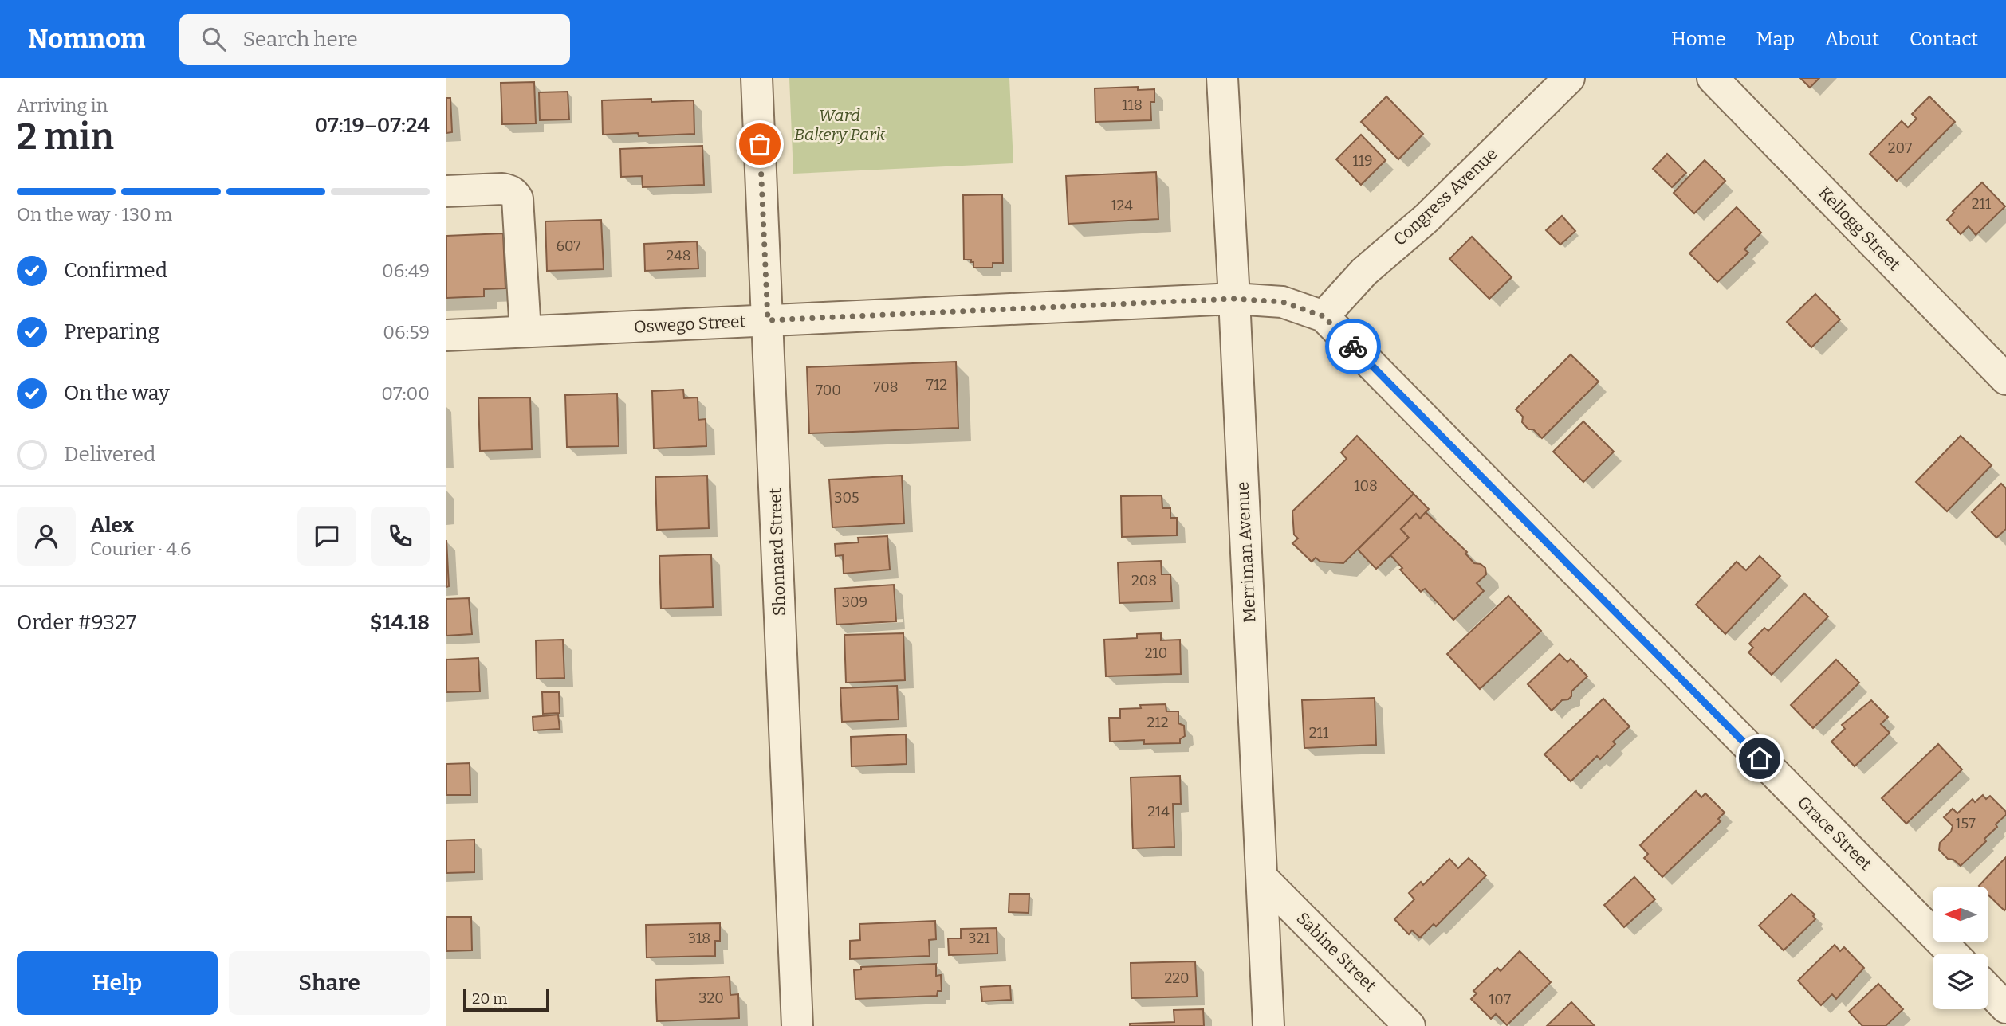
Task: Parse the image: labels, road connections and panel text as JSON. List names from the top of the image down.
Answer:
{
  "streets": {
    "street": [
      "Congress Avenue",
      "Kellogg Street",
      "Oswego Street",
      "Shonnard Street",
      "Merriman Avenue",
      "Grace Street",
      "Sabine Street"
    ]
  },
  "crossings": [
    ["Congress Avenue", "Grace Street"],
    ["Oswego Street", "Shonnard Street"],
    ["Oswego Street", "Merriman Avenue"],
    ["Oswego Street", "Grace Street"],
    ["Merriman Avenue", "Grace Street"],
    ["Merriman Avenue", "Sabine Street"]
  ],
  "parks": ["Ward Bakery Park"],
  "house_numbers": [
    "118",
    "207",
    "119",
    "211",
    "124",
    "607",
    "248",
    "712",
    "708",
    "700",
    "108",
    "305",
    "208",
    "309",
    "210",
    "212",
    "211",
    "214",
    "157",
    "318",
    "321",
    "220",
    "320",
    "107"
  ],
  "scale_bar": "20 m",
  "north": "left",
  "page": {
    "header": "Nomnom",
    "search": "Search here",
    "nav": [
      "Home",
      "Map",
      "About",
      "Contact"
    ],
    "heading": ["2 min", "Arriving in", "07:19–07:24"],
    "panel": [
      "Alex",
      "Courier · 4.6",
      "Order #9327",
      "$14.18"
    ],
    "bar": "On the way · 130 m",
    "list": [
      ["Confirmed", "06:49"],
      ["Preparing", "06:59"],
      ["On the way", "07:00"],
      "Delivered"
    ],
    "buttons": ["Help", "Share"],
    "scale": "20 m"
  }
}
